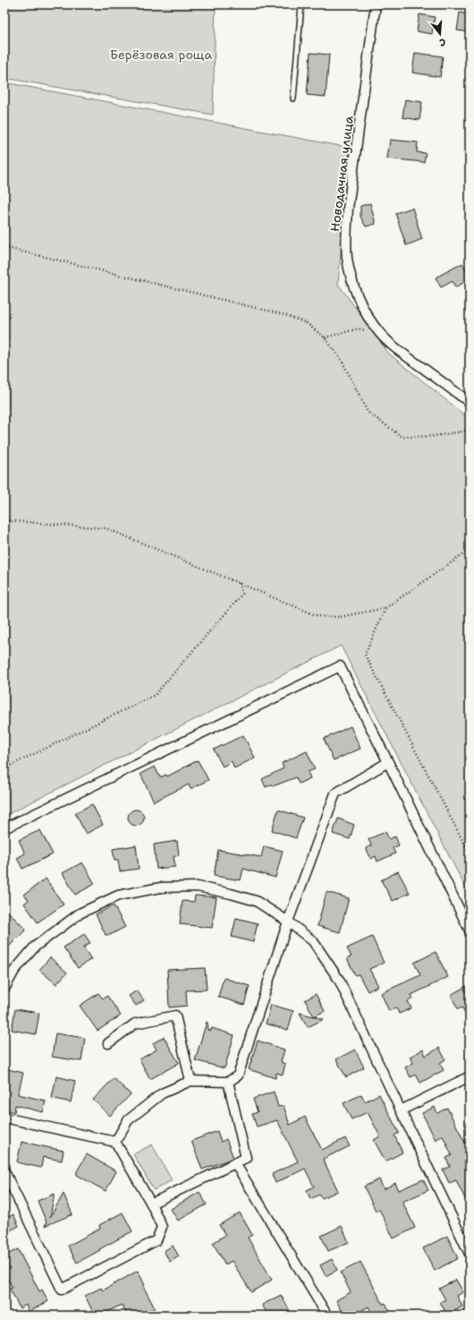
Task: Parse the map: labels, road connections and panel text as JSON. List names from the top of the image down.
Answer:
{
  "streets": {
    "street": ["Новодачная улица"]
  },
  "parks": ["Берёзовая роща"],
  "north": "bottom"
}
